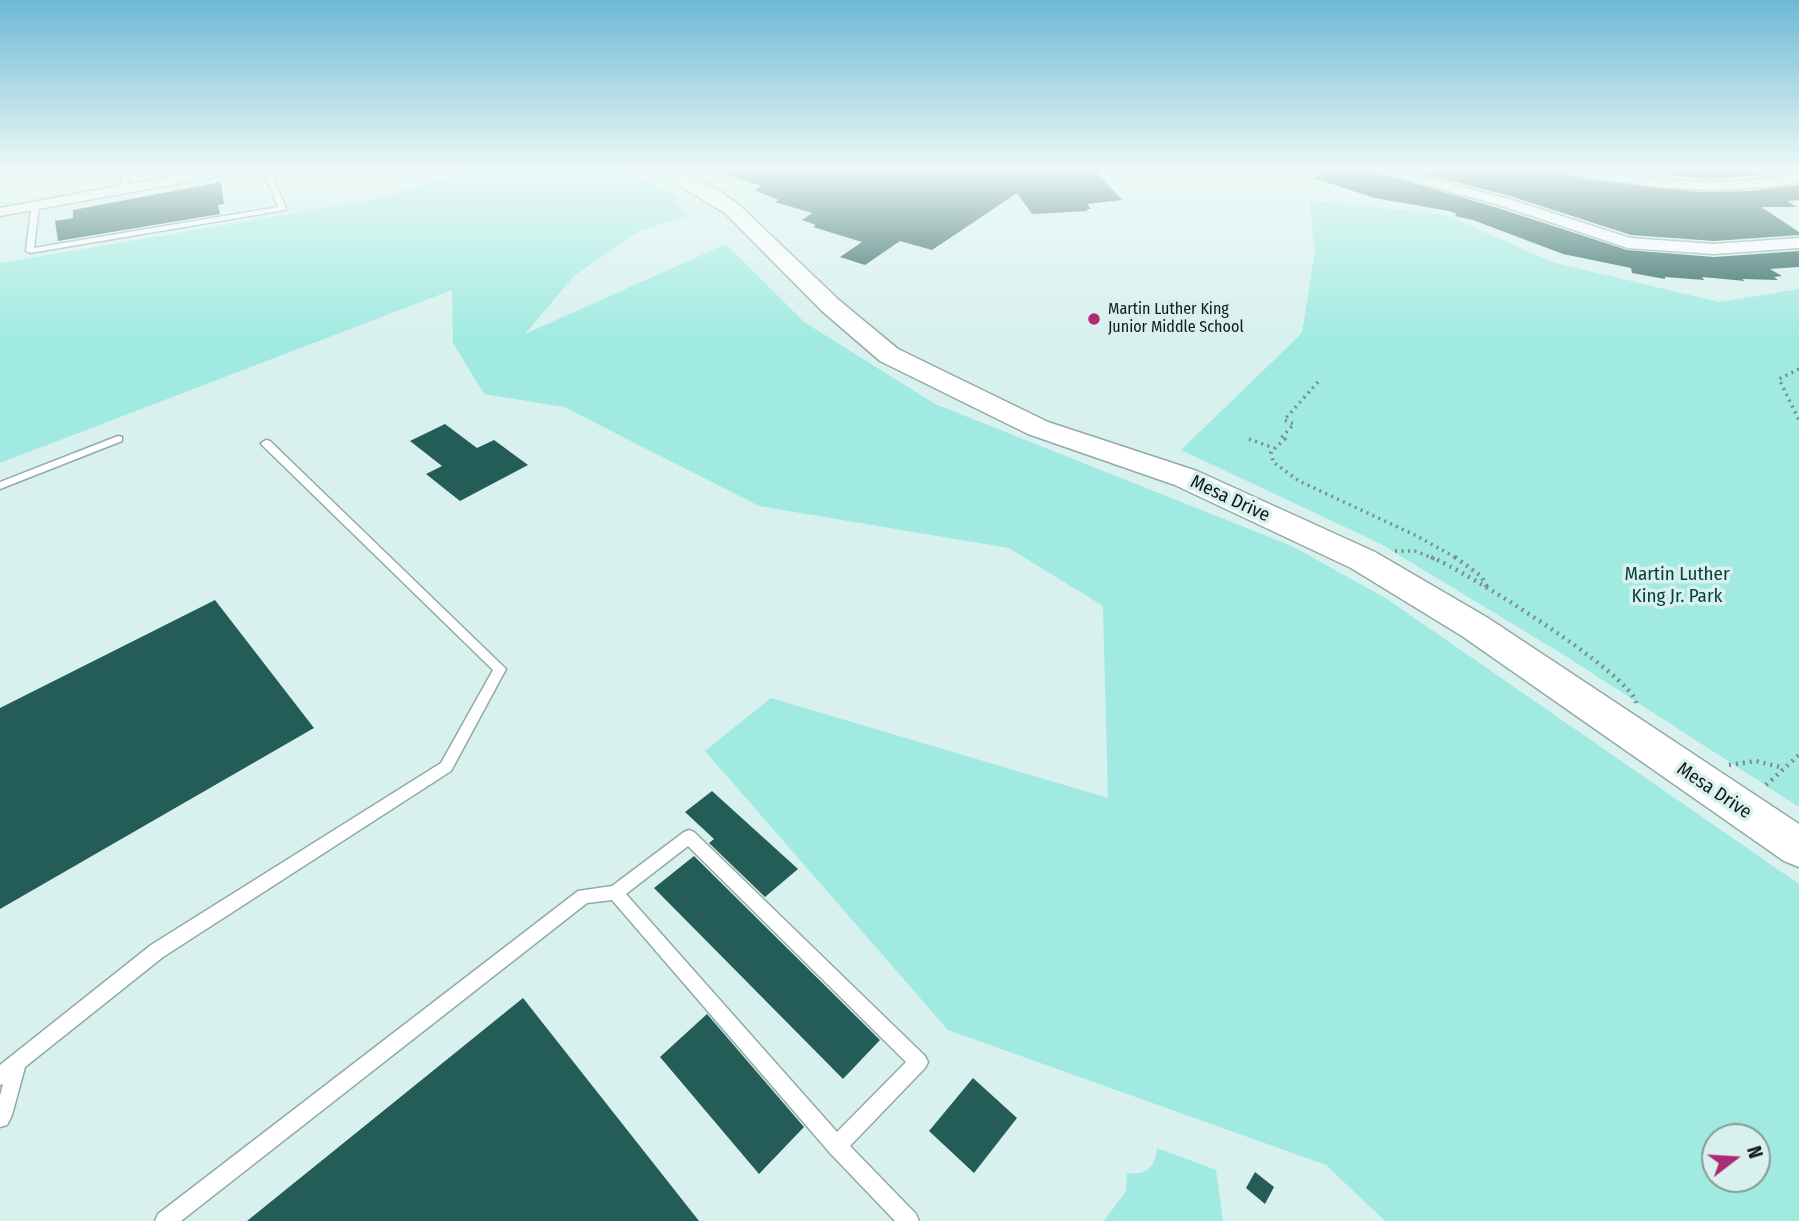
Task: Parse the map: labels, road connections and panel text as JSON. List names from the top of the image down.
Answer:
{
  "streets": {
    "main road": ["Mesa Drive"]
  },
  "parks": ["Martin Luther King Jr. Park"],
  "places": ["Martin Luther King Junior Middle School"],
  "north": "right"
}
